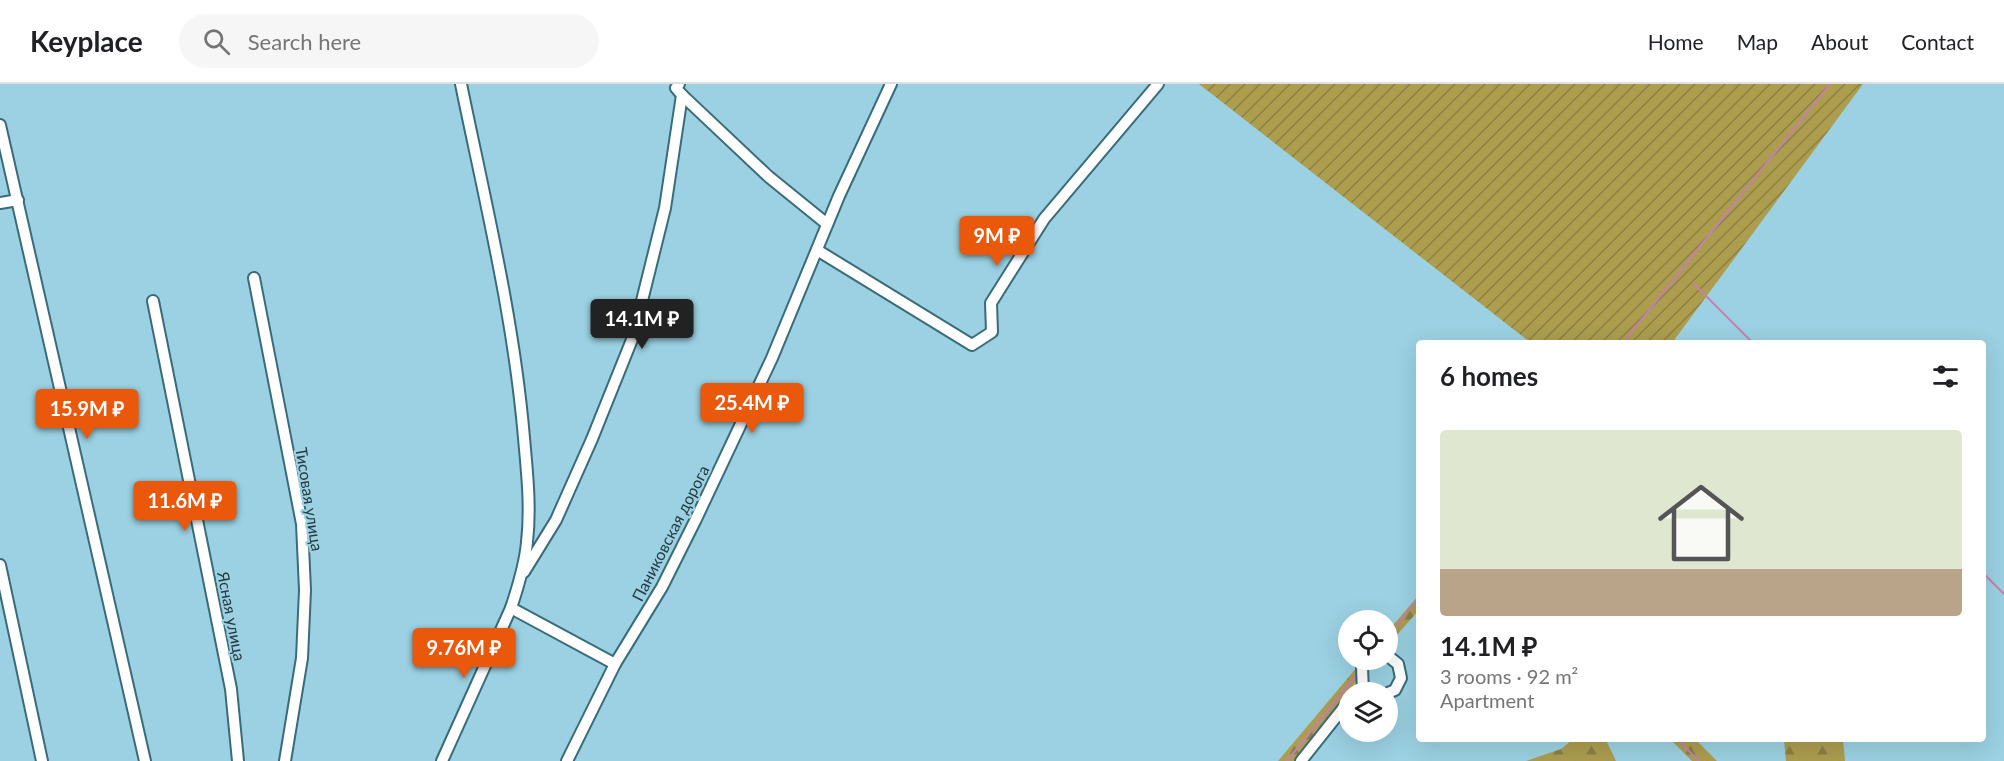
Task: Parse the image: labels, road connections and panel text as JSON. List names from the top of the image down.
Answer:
{
  "streets": {
    "street": ["Тисовая улица", "Паниковская дорога", "Ясная улица"]
  },
  "page": {
    "header": "Keyplace",
    "search": "Search here",
    "nav": [
      "Home",
      "Map",
      "About",
      "Contact"
    ],
    "price": [
      "9M ₽",
      "14.1M ₽",
      "25.4M ₽",
      "15.9M ₽",
      "11.6M ₽",
      "9.76M ₽"
    ],
    "heading": "6 homes",
    "list": [
      {
        "name": "14.1M ₽",
        "note": "3 rooms · 92 m² · Apartment"
      }
    ]
  }
}
